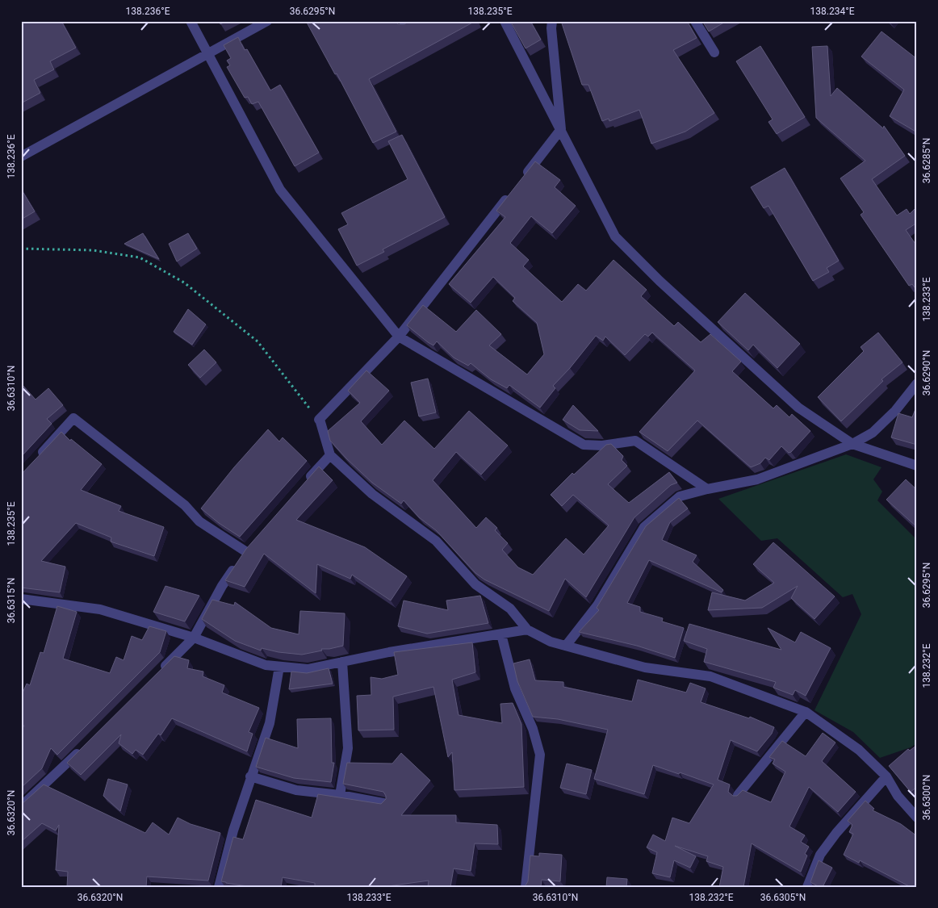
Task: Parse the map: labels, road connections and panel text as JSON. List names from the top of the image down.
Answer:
{
  "coordinates": [
    "138.236°E",
    "36.6295°N",
    "138.235°E",
    "138.234°E",
    "36.6285°N",
    "138.233°E",
    "36.6290°N",
    "36.6310°N",
    "36.6315°N",
    "138.232°E",
    "36.6300°N",
    "36.6320°N",
    "36.6305°N"
  ]
}
